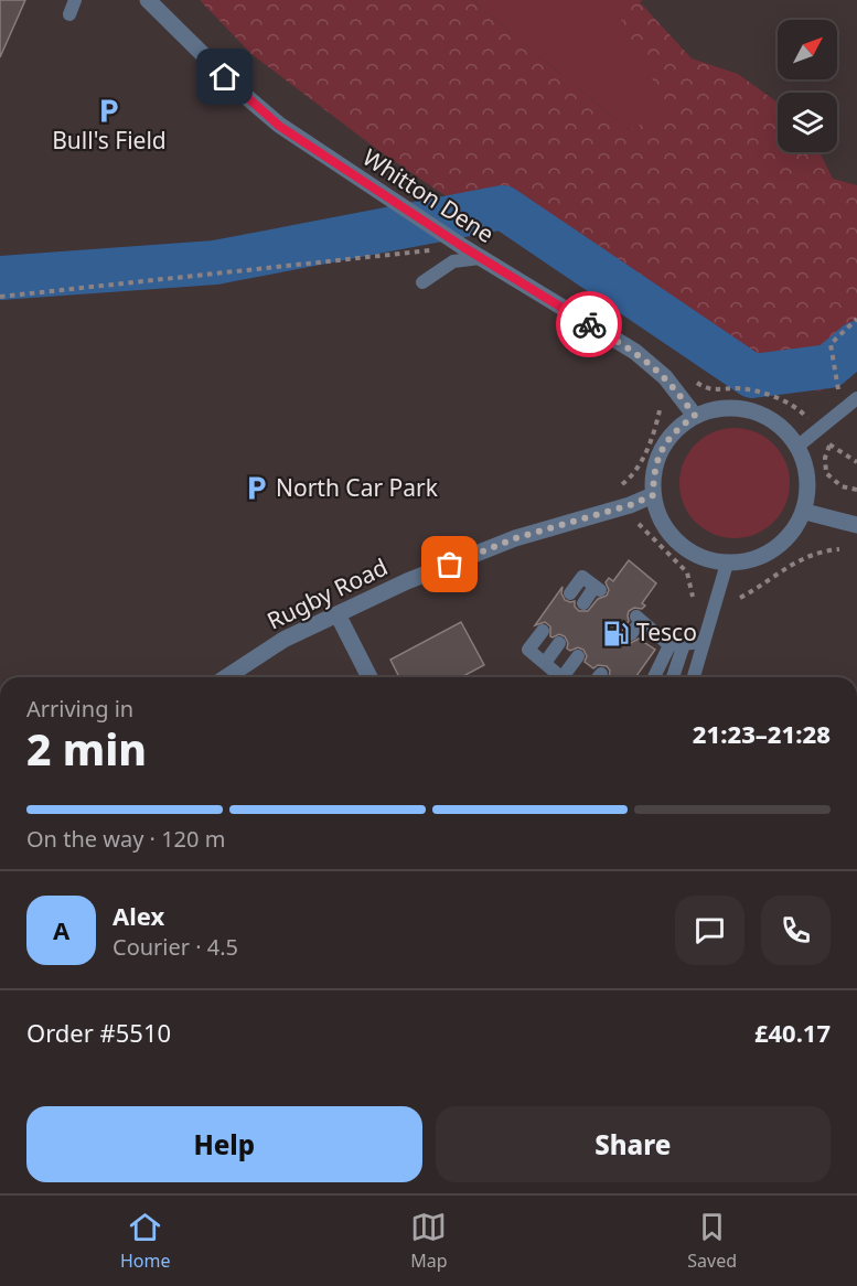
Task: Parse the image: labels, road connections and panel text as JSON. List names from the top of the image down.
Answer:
{
  "streets": {
    "street": ["Whitton Dene", "Rugby Road"]
  },
  "crossings": [
    ["Whitton Dene", "Rugby Road"]
  ],
  "places": {
    "parking": ["Bull's Field", "North Car Park"],
    "fuel station": ["Tesco"]
  },
  "north": "top right",
  "page": {
    "heading": ["2 min", "Arriving in", "21:23–21:28"],
    "panel": [
      "Alex",
      "Courier · 4.5",
      "Order #5510",
      "£40.17"
    ],
    "bar": "On the way · 120 m",
    "round": "A",
    "buttons": ["Help", "Share"],
    "tabs": ["Home", "Map", "Saved"]
  }
}
